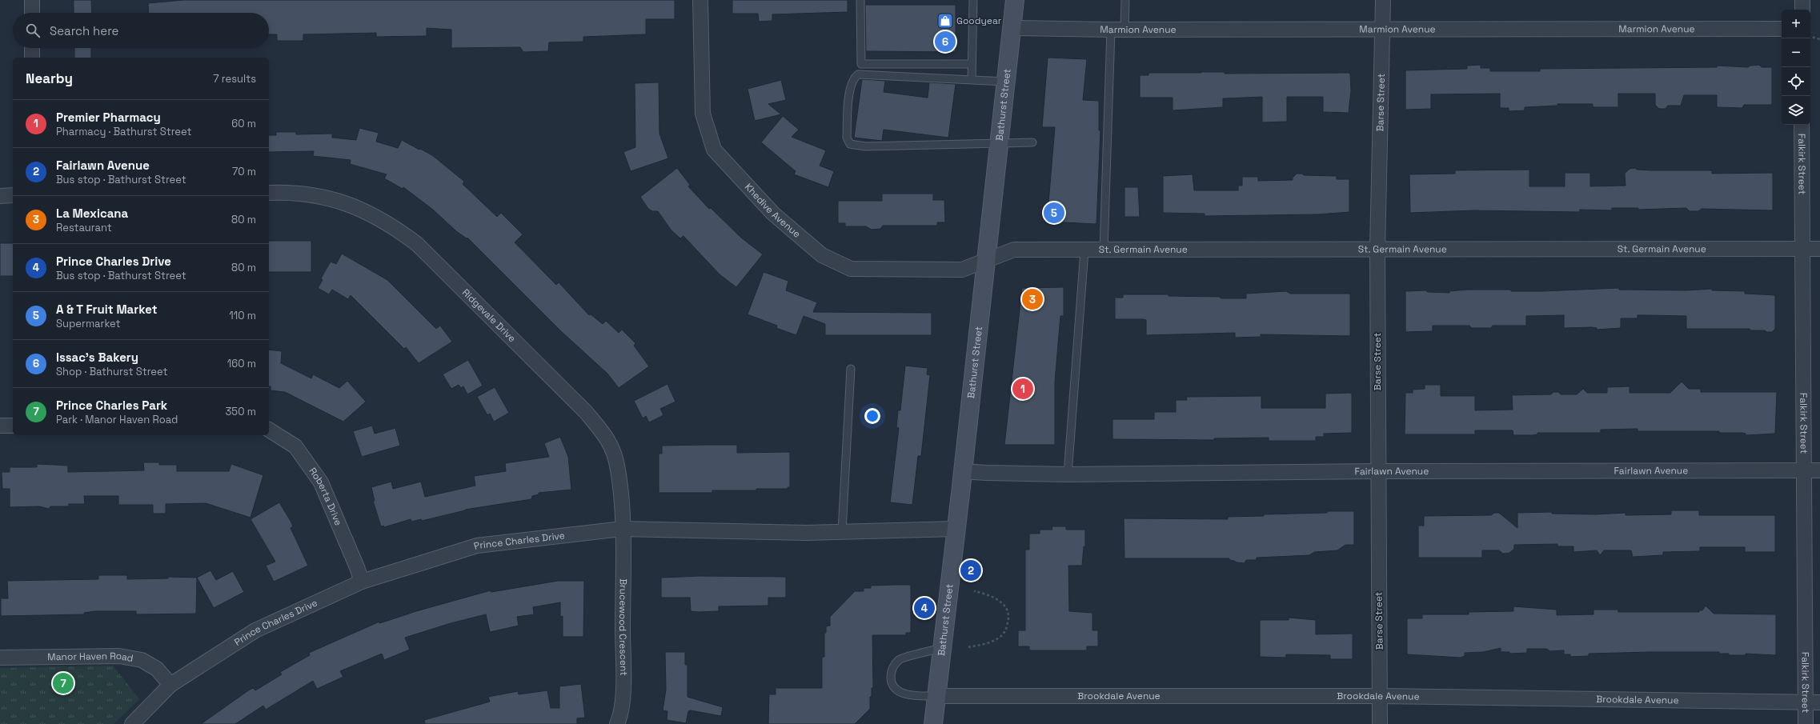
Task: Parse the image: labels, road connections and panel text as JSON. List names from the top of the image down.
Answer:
{
  "streets": {
    "main road": ["Bathurst Street"],
    "street": [
      "Marmion Avenue",
      "Barse Street",
      "Falkirk Street",
      "Khedive Avenue",
      "St. Germain Avenue",
      "Ridgevale Drive",
      "Fairlawn Avenue",
      "Roberta Drive",
      "Prince Charles Drive",
      "Brucewood Crescent",
      "Manor Haven Road",
      "Brookdale Avenue"
    ]
  },
  "crossings": [
    ["Marmion Avenue", "Barse Street"],
    ["Marmion Avenue", "Bathurst Street"],
    ["Barse Street", "St. Germain Avenue"],
    ["Barse Street", "Fairlawn Avenue"],
    ["Barse Street", "Brookdale Avenue"],
    ["Bathurst Street", "Khedive Avenue"],
    ["Bathurst Street", "St. Germain Avenue"],
    ["Bathurst Street", "Fairlawn Avenue"],
    ["Bathurst Street", "Prince Charles Drive"],
    ["Bathurst Street", "Brookdale Avenue"],
    ["Falkirk Street", "St. Germain Avenue"],
    ["Falkirk Street", "Fairlawn Avenue"],
    ["Falkirk Street", "Brookdale Avenue"],
    ["Khedive Avenue", "St. Germain Avenue"],
    ["Ridgevale Drive", "Prince Charles Drive"],
    ["Ridgevale Drive", "Brucewood Crescent"],
    ["Roberta Drive", "Prince Charles Drive"],
    ["Prince Charles Drive", "Brucewood Crescent"],
    ["Prince Charles Drive", "Manor Haven Road"]
  ],
  "places": {
    "shop": ["Goodyear"]
  },
  "page": {
    "map_buttons": ["+", "−"],
    "search": "Search here",
    "pins": [
      "6",
      "5",
      "3",
      "1",
      "2",
      "4",
      "7"
    ],
    "heading": ["Nearby", "7 results"],
    "list": [
      {
        "mark": "1",
        "name": "Premier Pharmacy",
        "note": "Pharmacy · Bathurst Street",
        "value": "60 m"
      },
      {
        "mark": "2",
        "name": "Fairlawn Avenue",
        "note": "Bus stop · Bathurst Street",
        "value": "70 m"
      },
      {
        "mark": "3",
        "name": "La Mexicana",
        "note": "Restaurant",
        "value": "80 m"
      },
      {
        "mark": "4",
        "name": "Prince Charles Drive",
        "note": "Bus stop · Bathurst Street",
        "value": "80 m"
      },
      {
        "mark": "5",
        "name": "A & T Fruit Market",
        "note": "Supermarket",
        "value": "110 m"
      },
      {
        "mark": "6",
        "name": "Issac's Bakery",
        "note": "Shop · Bathurst Street",
        "value": "160 m"
      },
      {
        "mark": "7",
        "name": "Prince Charles Park",
        "note": "Park · Manor Haven Road",
        "value": "350 m"
      }
    ]
  }
}
